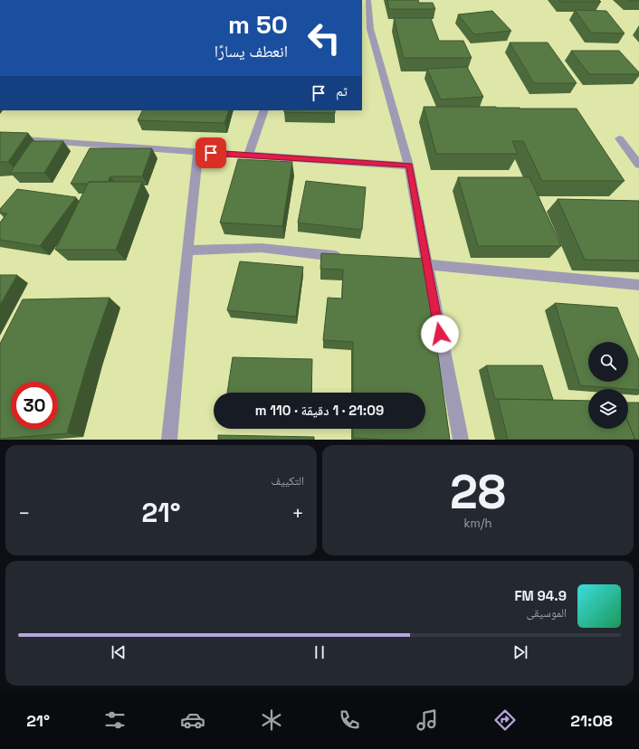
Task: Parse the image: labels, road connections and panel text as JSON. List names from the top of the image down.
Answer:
{
  "page": {
    "turn": ["50 m", "انعطف يسارًا"],
    "then": "ثم",
    "limit": "30",
    "trip": "21:09 · 1 دقيقة · 110 m",
    "tile": [
      ["28", "km/h"],
      "التكييف"
    ],
    "heat": ["−", "21°", "+"],
    "song": ["94.9 FM", "الموسيقى"],
    "tabs": ["21:08", "21°"]
  }
}
